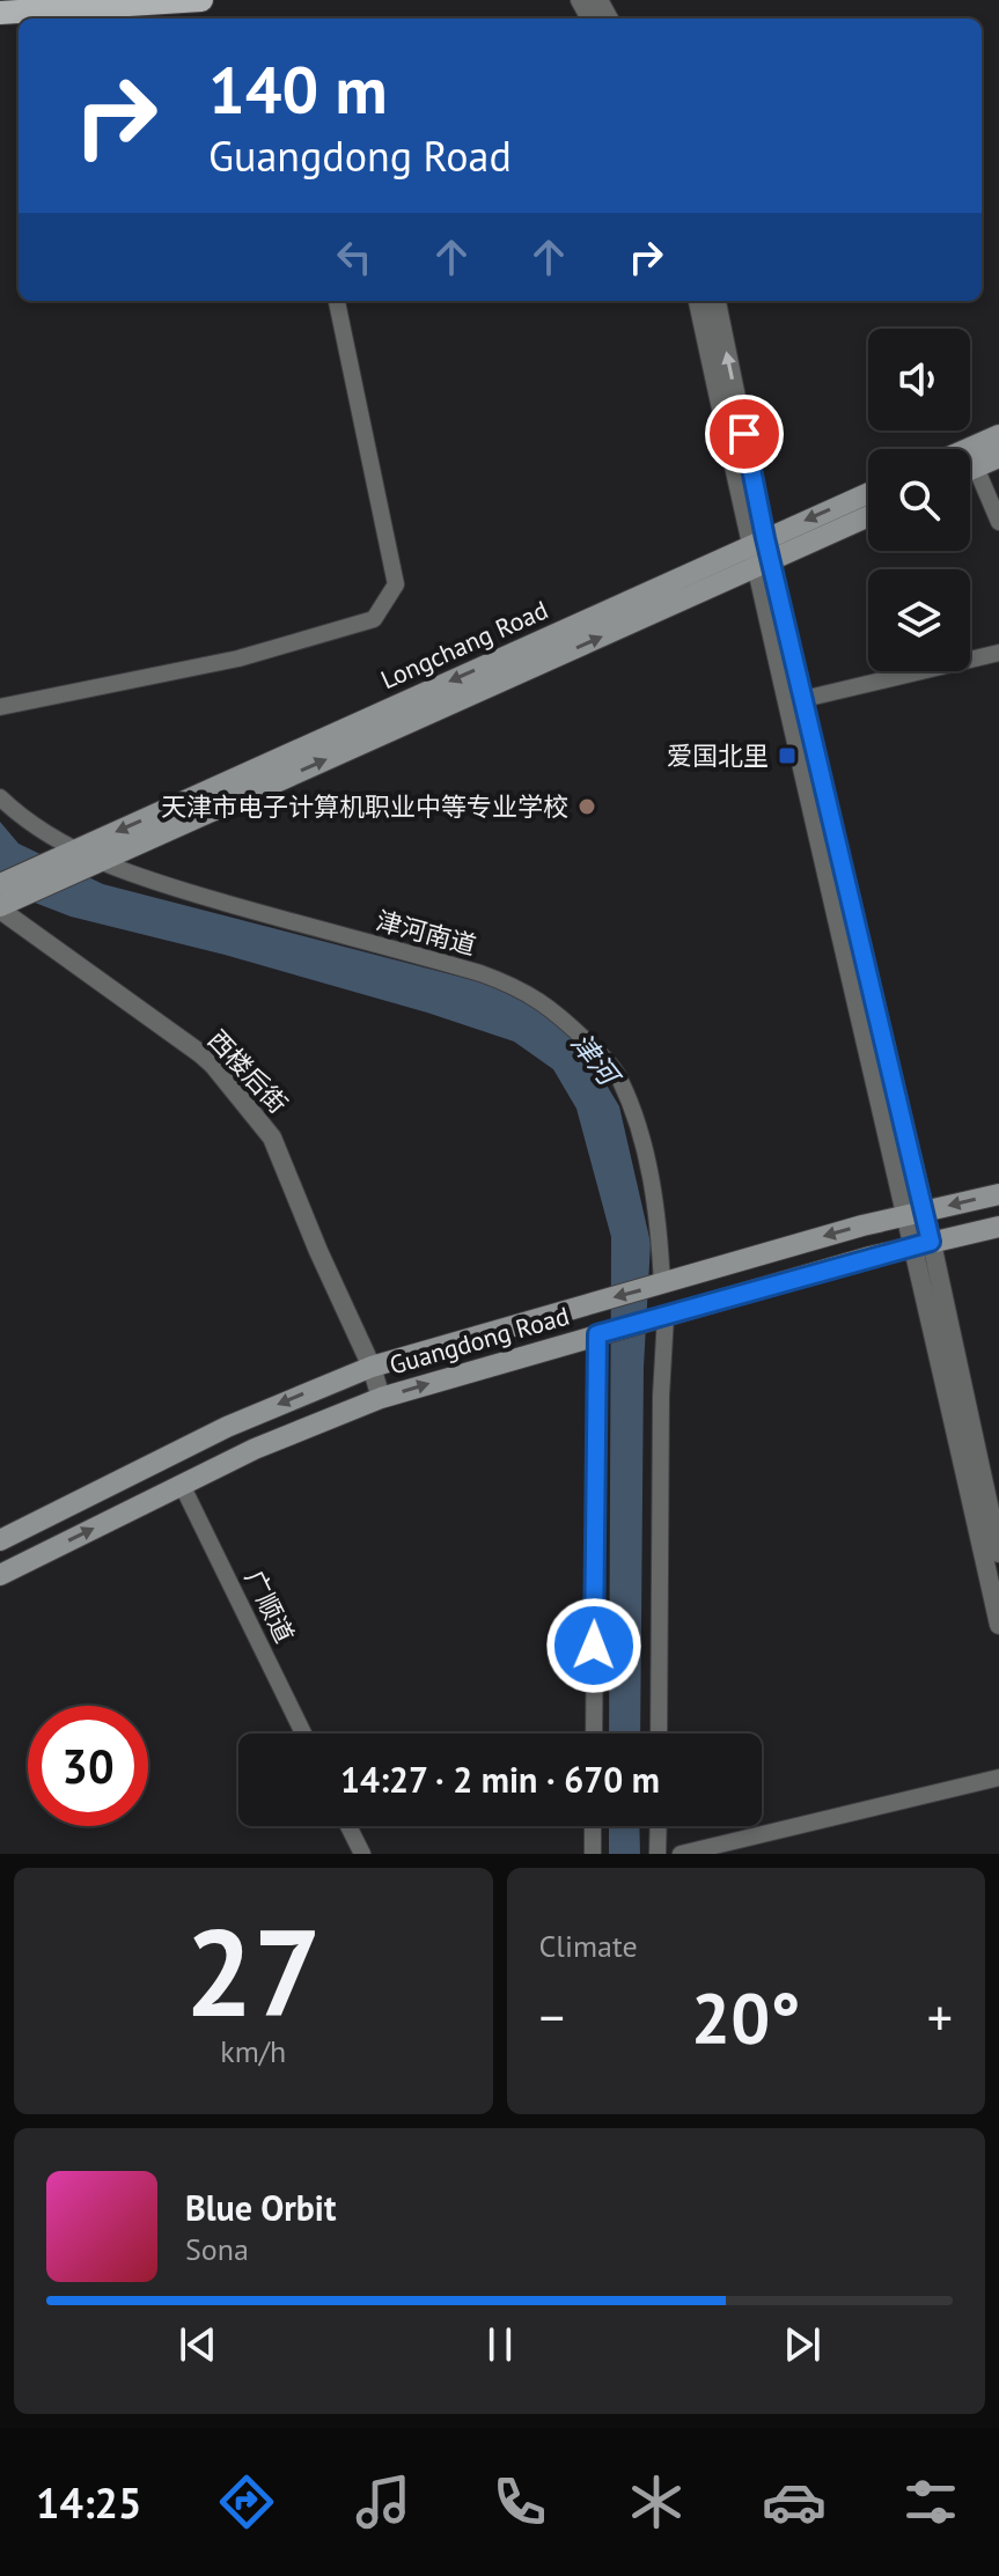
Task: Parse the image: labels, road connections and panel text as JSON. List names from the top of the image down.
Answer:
{
  "streets": {
    "main road": ["Longchang Road", "Guangdong Road"],
    "street": ["津河南道", "西楼后街", "广顺道"]
  },
  "crossings": [
    ["Longchang Road", "津河南道"],
    ["津河南道", "Guangdong Road"],
    ["西楼后街", "Guangdong Road"],
    ["Guangdong Road", "广顺道"]
  ],
  "water": ["津河"],
  "places": {
    "transit": ["爱国北里"],
    "other": ["天津市电子计算机职业中等专业学校"]
  },
  "page": {
    "turn": ["140 m", "Guangdong Road"],
    "limit": "30",
    "trip": "14:27 · 2 min · 670 m",
    "tile": [
      ["27", "km/h"],
      "Climate"
    ],
    "heat": ["−", "20°", "+"],
    "song": ["Blue Orbit", "Sona"],
    "tabs": "14:25"
  }
}
